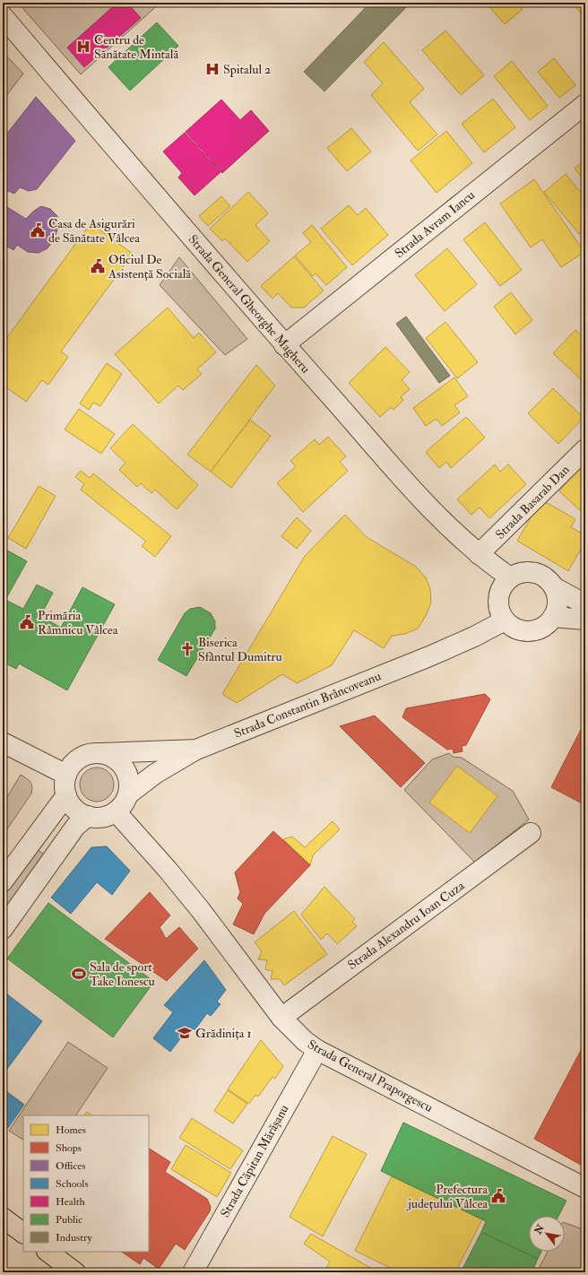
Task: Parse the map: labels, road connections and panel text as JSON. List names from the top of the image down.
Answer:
{
  "streets": {
    "street": [
      "Strada Avram Iancu",
      "Strada General Gheorghe Magheru",
      "Strada Basarab Dan",
      "Strada Constantin Brâncoveanu",
      "Strada Alexandru Ioan Cuza",
      "Strada General Praporgescu",
      "Strada Căpitan Mărășanu"
    ]
  },
  "crossings": [
    ["Strada Avram Iancu", "Strada General Gheorghe Magheru"],
    ["Strada General Gheorghe Magheru", "Strada Basarab Dan"],
    ["Strada General Gheorghe Magheru", "Strada Constantin Brâncoveanu"],
    ["Strada Constantin Brâncoveanu", "Strada General Praporgescu"],
    ["Strada Alexandru Ioan Cuza", "Strada General Praporgescu"],
    ["Strada General Praporgescu", "Strada Căpitan Mărășanu"]
  ],
  "places": {
    "hospital": ["Centru de Sănătate Mintală", "Spitalul 2"],
    "public building": [
      "Casa de Asigurări de Sănătate Vâlcea",
      "Oficiul De Asistență Socială",
      "Primăria Râmnicu Vâlcea",
      "Prefectura județului Vâlcea"
    ],
    "church": ["Biserica Sfântul Dumitru"],
    "sports": ["Sala de sport Take Ionescu"],
    "school or university": ["Grădinița 1"]
  },
  "legend": [
    "Homes",
    "Shops",
    "Offices",
    "Schools",
    "Health",
    "Public",
    "Industry"
  ],
  "north": "top left"
}
